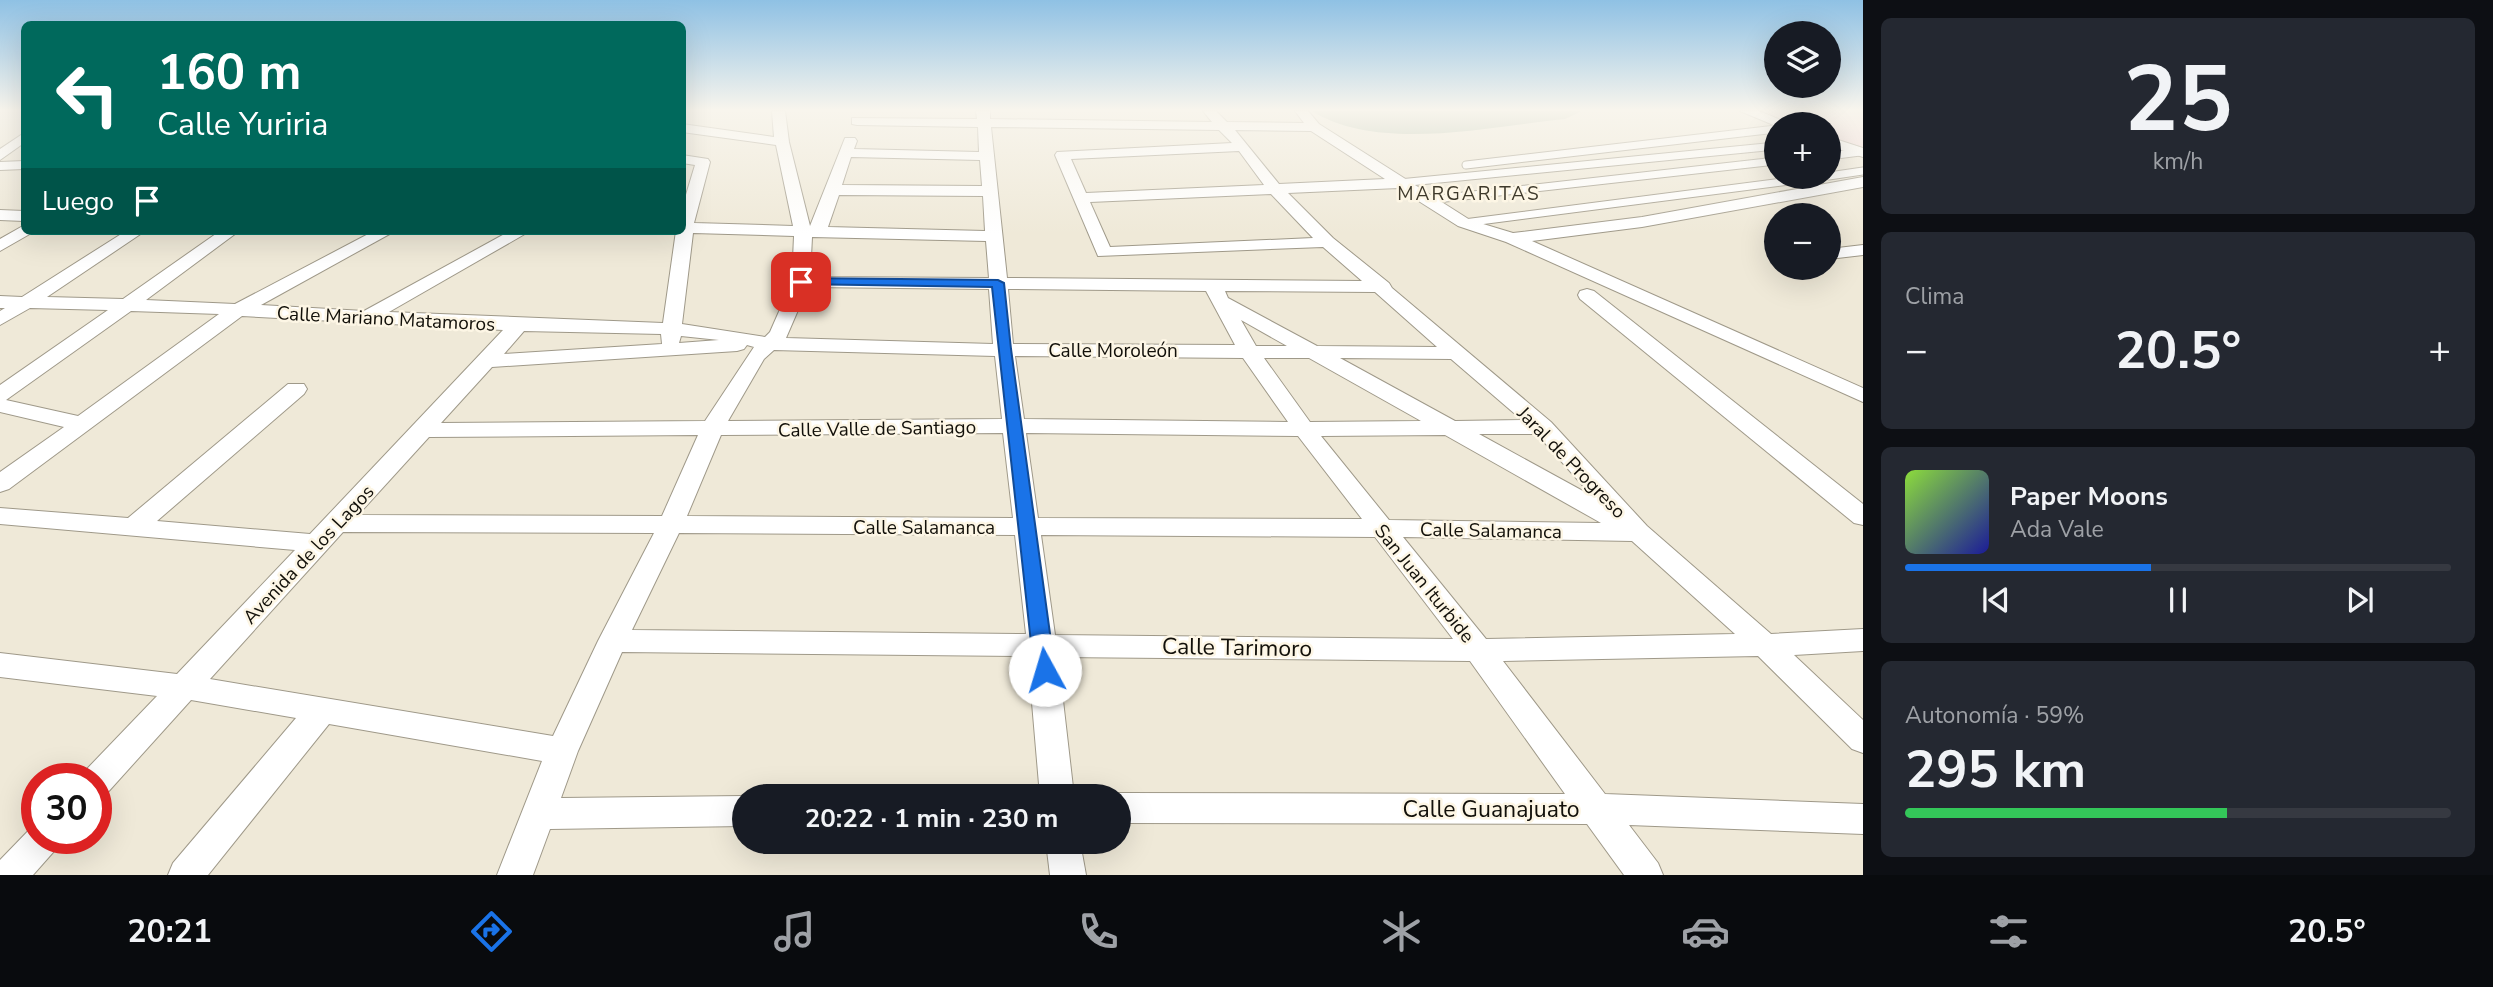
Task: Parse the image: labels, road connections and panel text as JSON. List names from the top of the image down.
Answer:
{
  "streets": {
    "street": [
      "Calle Mariano Matamoros",
      "Calle Moroleón",
      "Calle Valle de Santiago",
      "Jaral de Progreso",
      "Calle Salamanca",
      "Avenida de los Lagos",
      "San Juan Iturbide",
      "Calle Tarimoro",
      "Calle Guanajuato"
    ]
  },
  "crossings": [
    ["Calle Mariano Matamoros", "Calle Moroleón"],
    ["Calle Mariano Matamoros", "Avenida de los Lagos"],
    ["Calle Moroleón", "Jaral de Progreso"],
    ["Calle Moroleón", "San Juan Iturbide"],
    ["Calle Valle de Santiago", "Jaral de Progreso"],
    ["Calle Valle de Santiago", "Avenida de los Lagos"],
    ["Calle Valle de Santiago", "San Juan Iturbide"],
    ["Jaral de Progreso", "Calle Salamanca"],
    ["Jaral de Progreso", "Calle Tarimoro"],
    ["Calle Salamanca", "Avenida de los Lagos"],
    ["Calle Salamanca", "San Juan Iturbide"],
    ["San Juan Iturbide", "Calle Tarimoro"],
    ["San Juan Iturbide", "Calle Guanajuato"]
  ],
  "districts": ["MARGARITAS"],
  "page": {
    "tile": [
      ["25", "km/h"],
      "Clima",
      ["Autonomía · 59%", "295 km"]
    ],
    "map_buttons": ["+", "−"],
    "turn": ["160 m", "Calle Yuriria"],
    "then": "Luego",
    "heat": ["−", "20.5°", "+"],
    "song": ["Paper Moons", "Ada Vale"],
    "limit": "30",
    "trip": "20:22 · 1 min · 230 m",
    "tabs": ["20:21", "20.5°"]
  }
}
